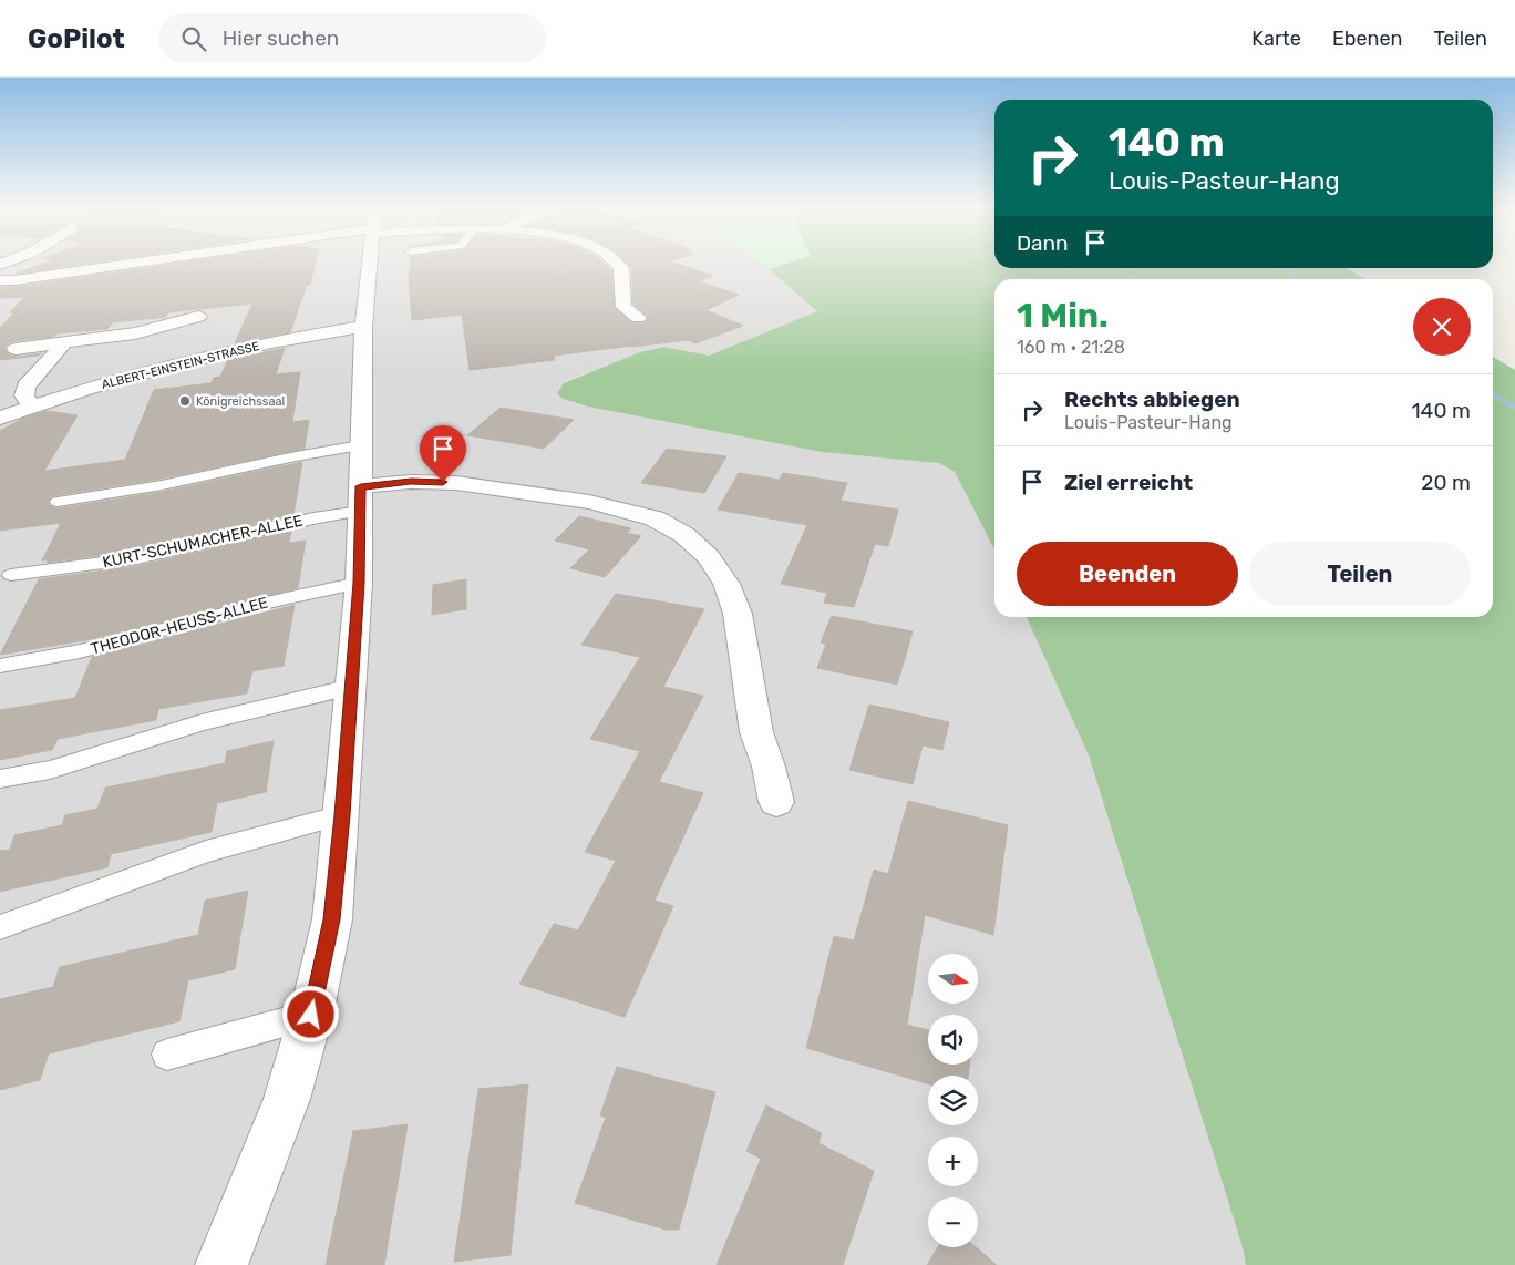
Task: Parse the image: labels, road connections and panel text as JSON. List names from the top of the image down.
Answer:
{
  "streets": {
    "street": ["ALBERT-EINSTEIN-STRASSE"],
    "lane": ["KURT-SCHUMACHER-ALLEE", "THEODOR-HEUSS-ALLEE"]
  },
  "places": ["Königreichssaal"],
  "north": "right",
  "page": {
    "header": "GoPilot",
    "search": "Hier suchen",
    "nav": ["Karte", "Ebenen", "Teilen"],
    "turn": ["140 m", "Louis-Pasteur-Hang"],
    "then": "Dann",
    "heading": ["1 Min.", "160 m · 21:28"],
    "list": [
      {
        "name": "Rechts abbiegen",
        "note": "Louis-Pasteur-Hang",
        "value": "140 m"
      },
      {
        "name": "Ziel erreicht",
        "value": "20 m"
      }
    ],
    "buttons": ["Beenden", "Teilen"],
    "map_buttons": ["+", "−"]
  }
}
